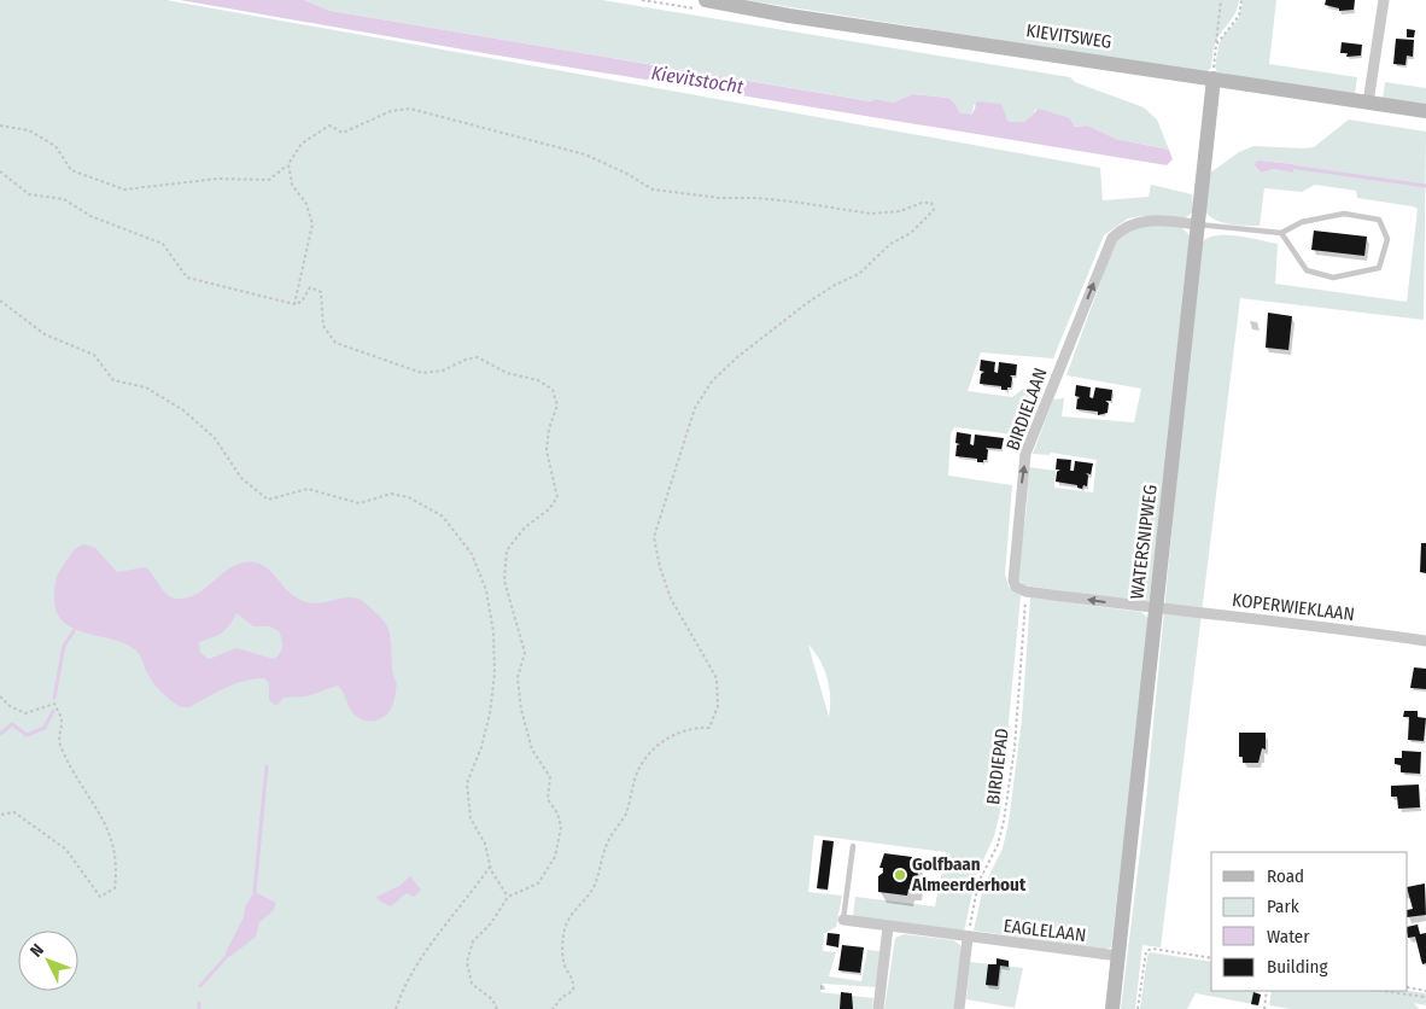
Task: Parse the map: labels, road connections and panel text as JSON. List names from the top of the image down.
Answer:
{
  "streets": {
    "street": [
      "KIEVITSWEG",
      "BIRDIELAAN",
      "WATERSNIPWEG",
      "KOPERWIEKLAAN",
      "EAGLELAAN"
    ],
    "path": ["BIRDIEPAD"]
  },
  "crossings": [
    ["KIEVITSWEG", "WATERSNIPWEG"],
    ["BIRDIELAAN", "WATERSNIPWEG"],
    ["BIRDIELAAN", "BIRDIEPAD"],
    ["WATERSNIPWEG", "KOPERWIEKLAAN"],
    ["WATERSNIPWEG", "EAGLELAAN"],
    ["BIRDIEPAD", "EAGLELAAN"]
  ],
  "one_way": ["BIRDIELAAN"],
  "water": ["Kievitstocht"],
  "places": ["Golfbaan Almeerderhout"],
  "legend": [
    "Road",
    "Park",
    "Water",
    "Building"
  ],
  "north": "top left"
}
